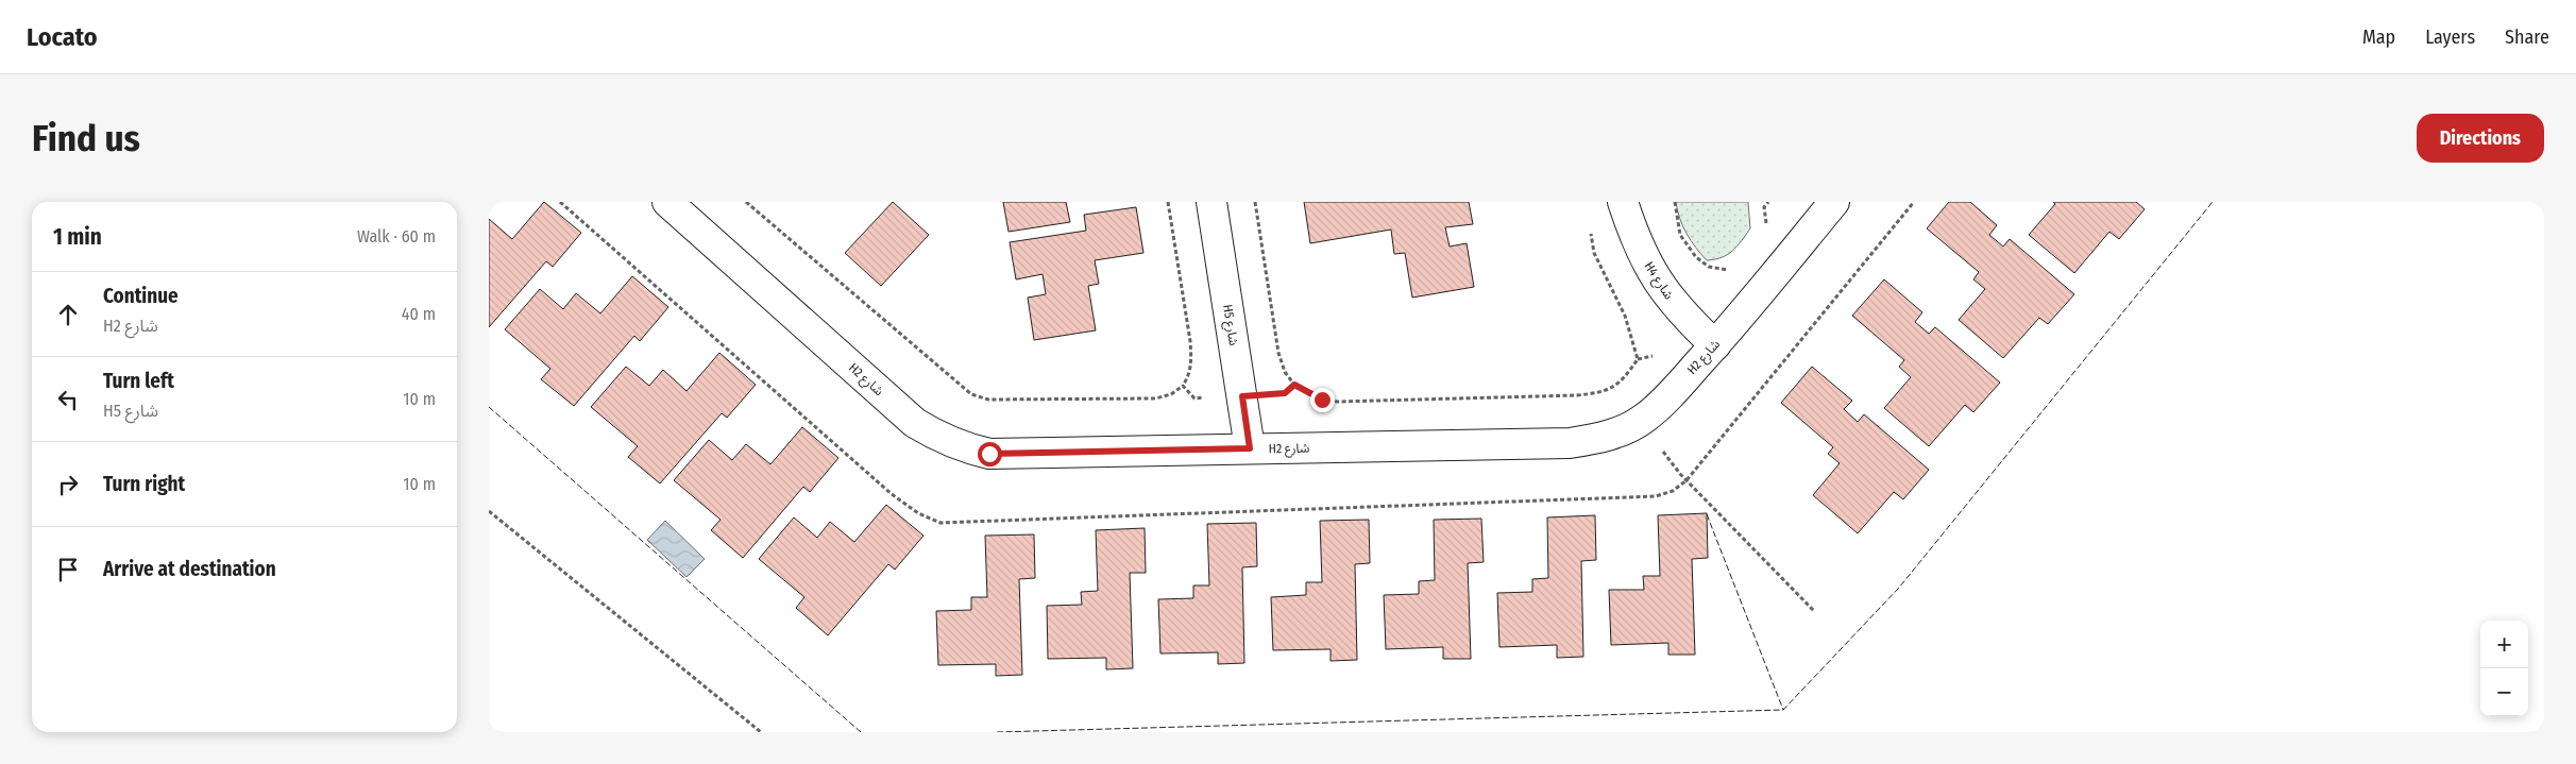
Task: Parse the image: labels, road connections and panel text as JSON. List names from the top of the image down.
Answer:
{
  "streets": {
    "street": ["H4 شارع", "H5 شارع", "H2 شارع"]
  },
  "crossings": [
    ["H4 شارع", "H2 شارع"],
    ["H5 شارع", "H2 شارع"]
  ],
  "page": {
    "header": "Locato",
    "nav": ["Map", "Layers", "Share"],
    "buttons": "Directions",
    "title": "Find us",
    "heading": ["1 min", "Walk · 60 m"],
    "list": [
      ["Continue", "H2 شارع", "40 m"],
      ["Turn left", "H5 شارع", "10 m"],
      ["Turn right", "10 m"],
      "Arrive at destination"
    ],
    "map_buttons": ["+", "−"]
  }
}
